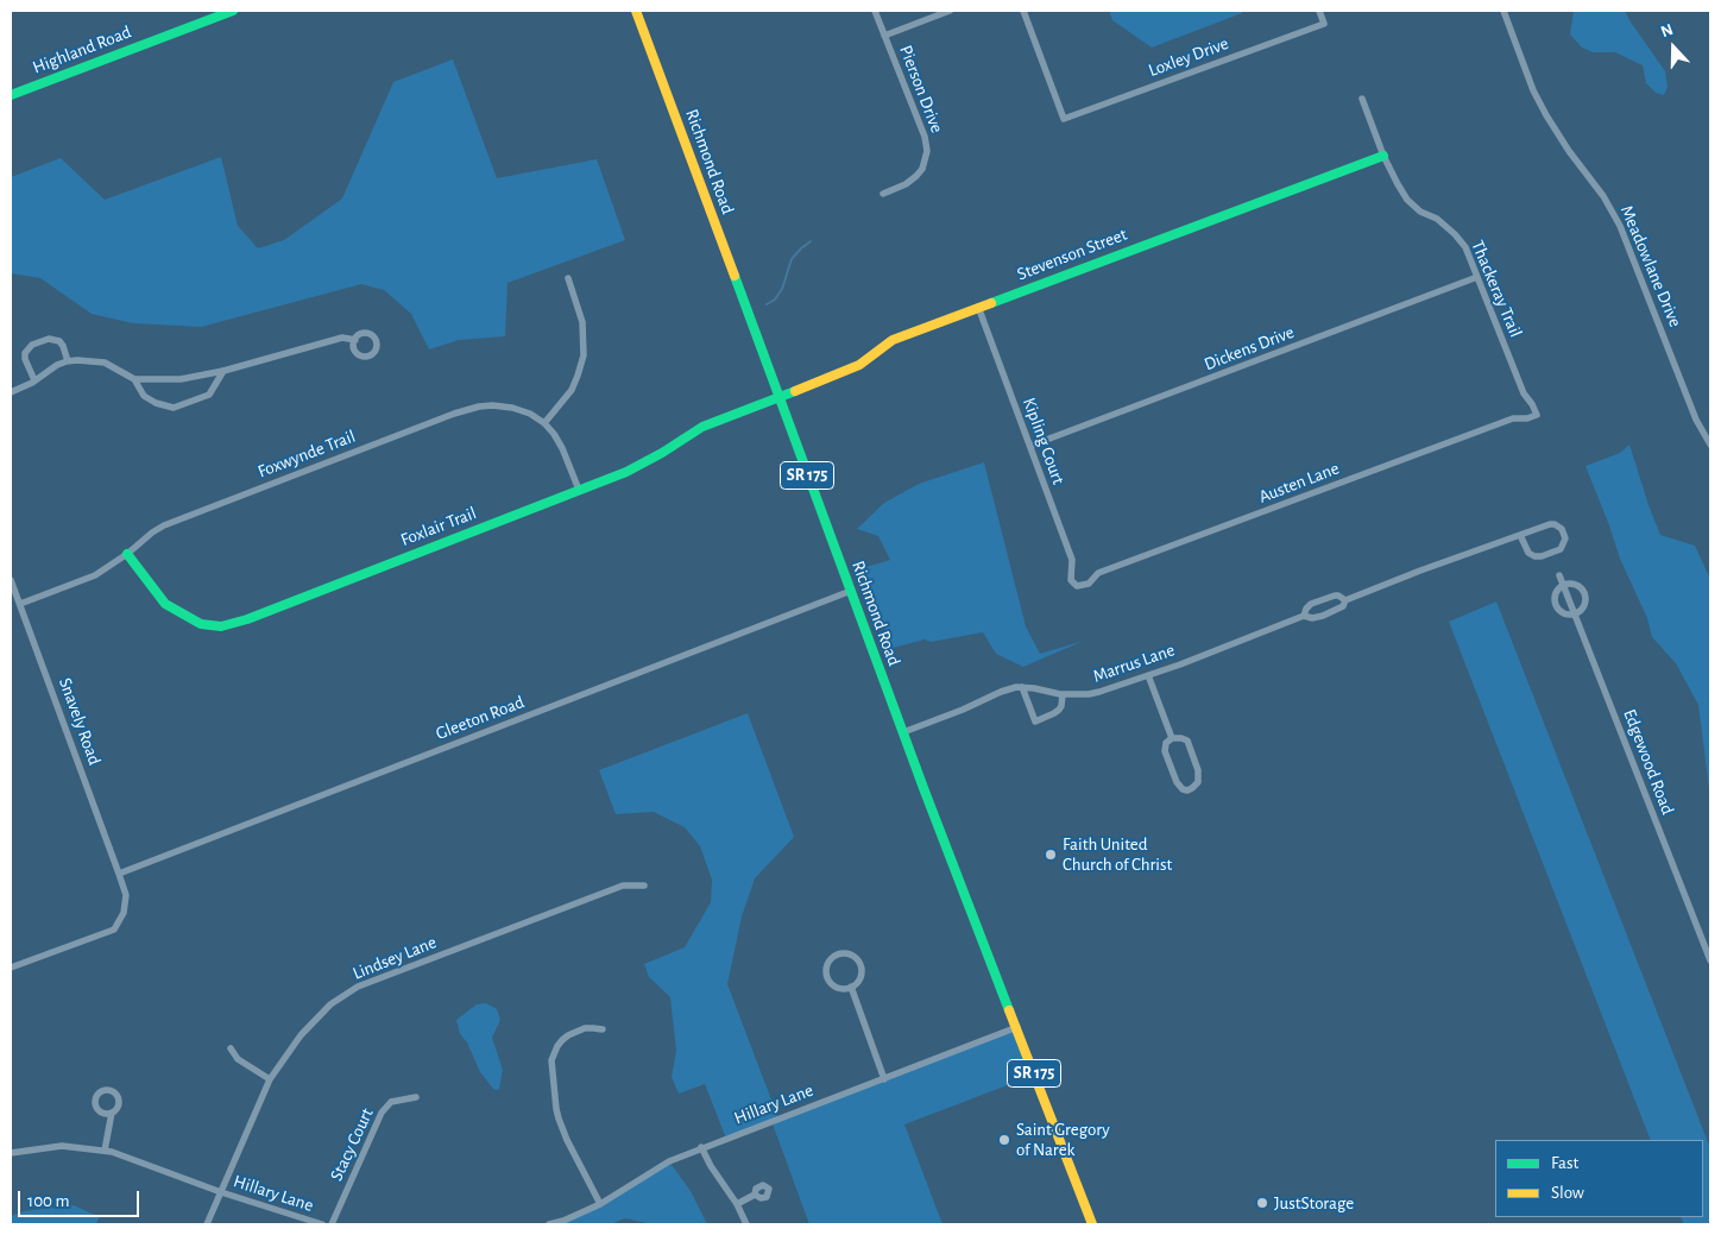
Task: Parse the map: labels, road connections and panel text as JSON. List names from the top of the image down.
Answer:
{
  "streets": {
    "street": [
      "Highland Road",
      "Loxley Drive",
      "Pierson Drive",
      "Richmond Road",
      "Stevenson Street",
      "Meadowlane Drive",
      "Thackeray Trail",
      "Dickens Drive",
      "Kipling Court",
      "Foxwynde Trail",
      "SR 175",
      "Austen Lane",
      "Foxlair Trail",
      "Marrus Lane",
      "Gleeton Road",
      "Snavely Road",
      "Edgewood Road",
      "Lindsey Lane",
      "Hillary Lane",
      "Stacy Court"
    ]
  },
  "crossings": [
    ["Richmond Road", "Stevenson Street"],
    ["Richmond Road", "Foxlair Trail"],
    ["Richmond Road", "Marrus Lane"],
    ["Richmond Road", "Gleeton Road"],
    ["Richmond Road", "Hillary Lane"],
    ["Stevenson Street", "Thackeray Trail"],
    ["Stevenson Street", "Kipling Court"],
    ["Stevenson Street", "Foxlair Trail"],
    ["Thackeray Trail", "Dickens Drive"],
    ["Thackeray Trail", "Austen Lane"],
    ["Dickens Drive", "Kipling Court"],
    ["Kipling Court", "Austen Lane"],
    ["Foxwynde Trail", "Foxlair Trail"],
    ["Foxwynde Trail", "Snavely Road"],
    ["Gleeton Road", "Snavely Road"],
    ["Lindsey Lane", "Hillary Lane"]
  ],
  "places": ["Faith United Church of Christ", "Saint Gregory of Narek", "JustStorage"],
  "legend": ["Fast", "Slow"],
  "scale_bar": "100 m",
  "north": "top"
}
